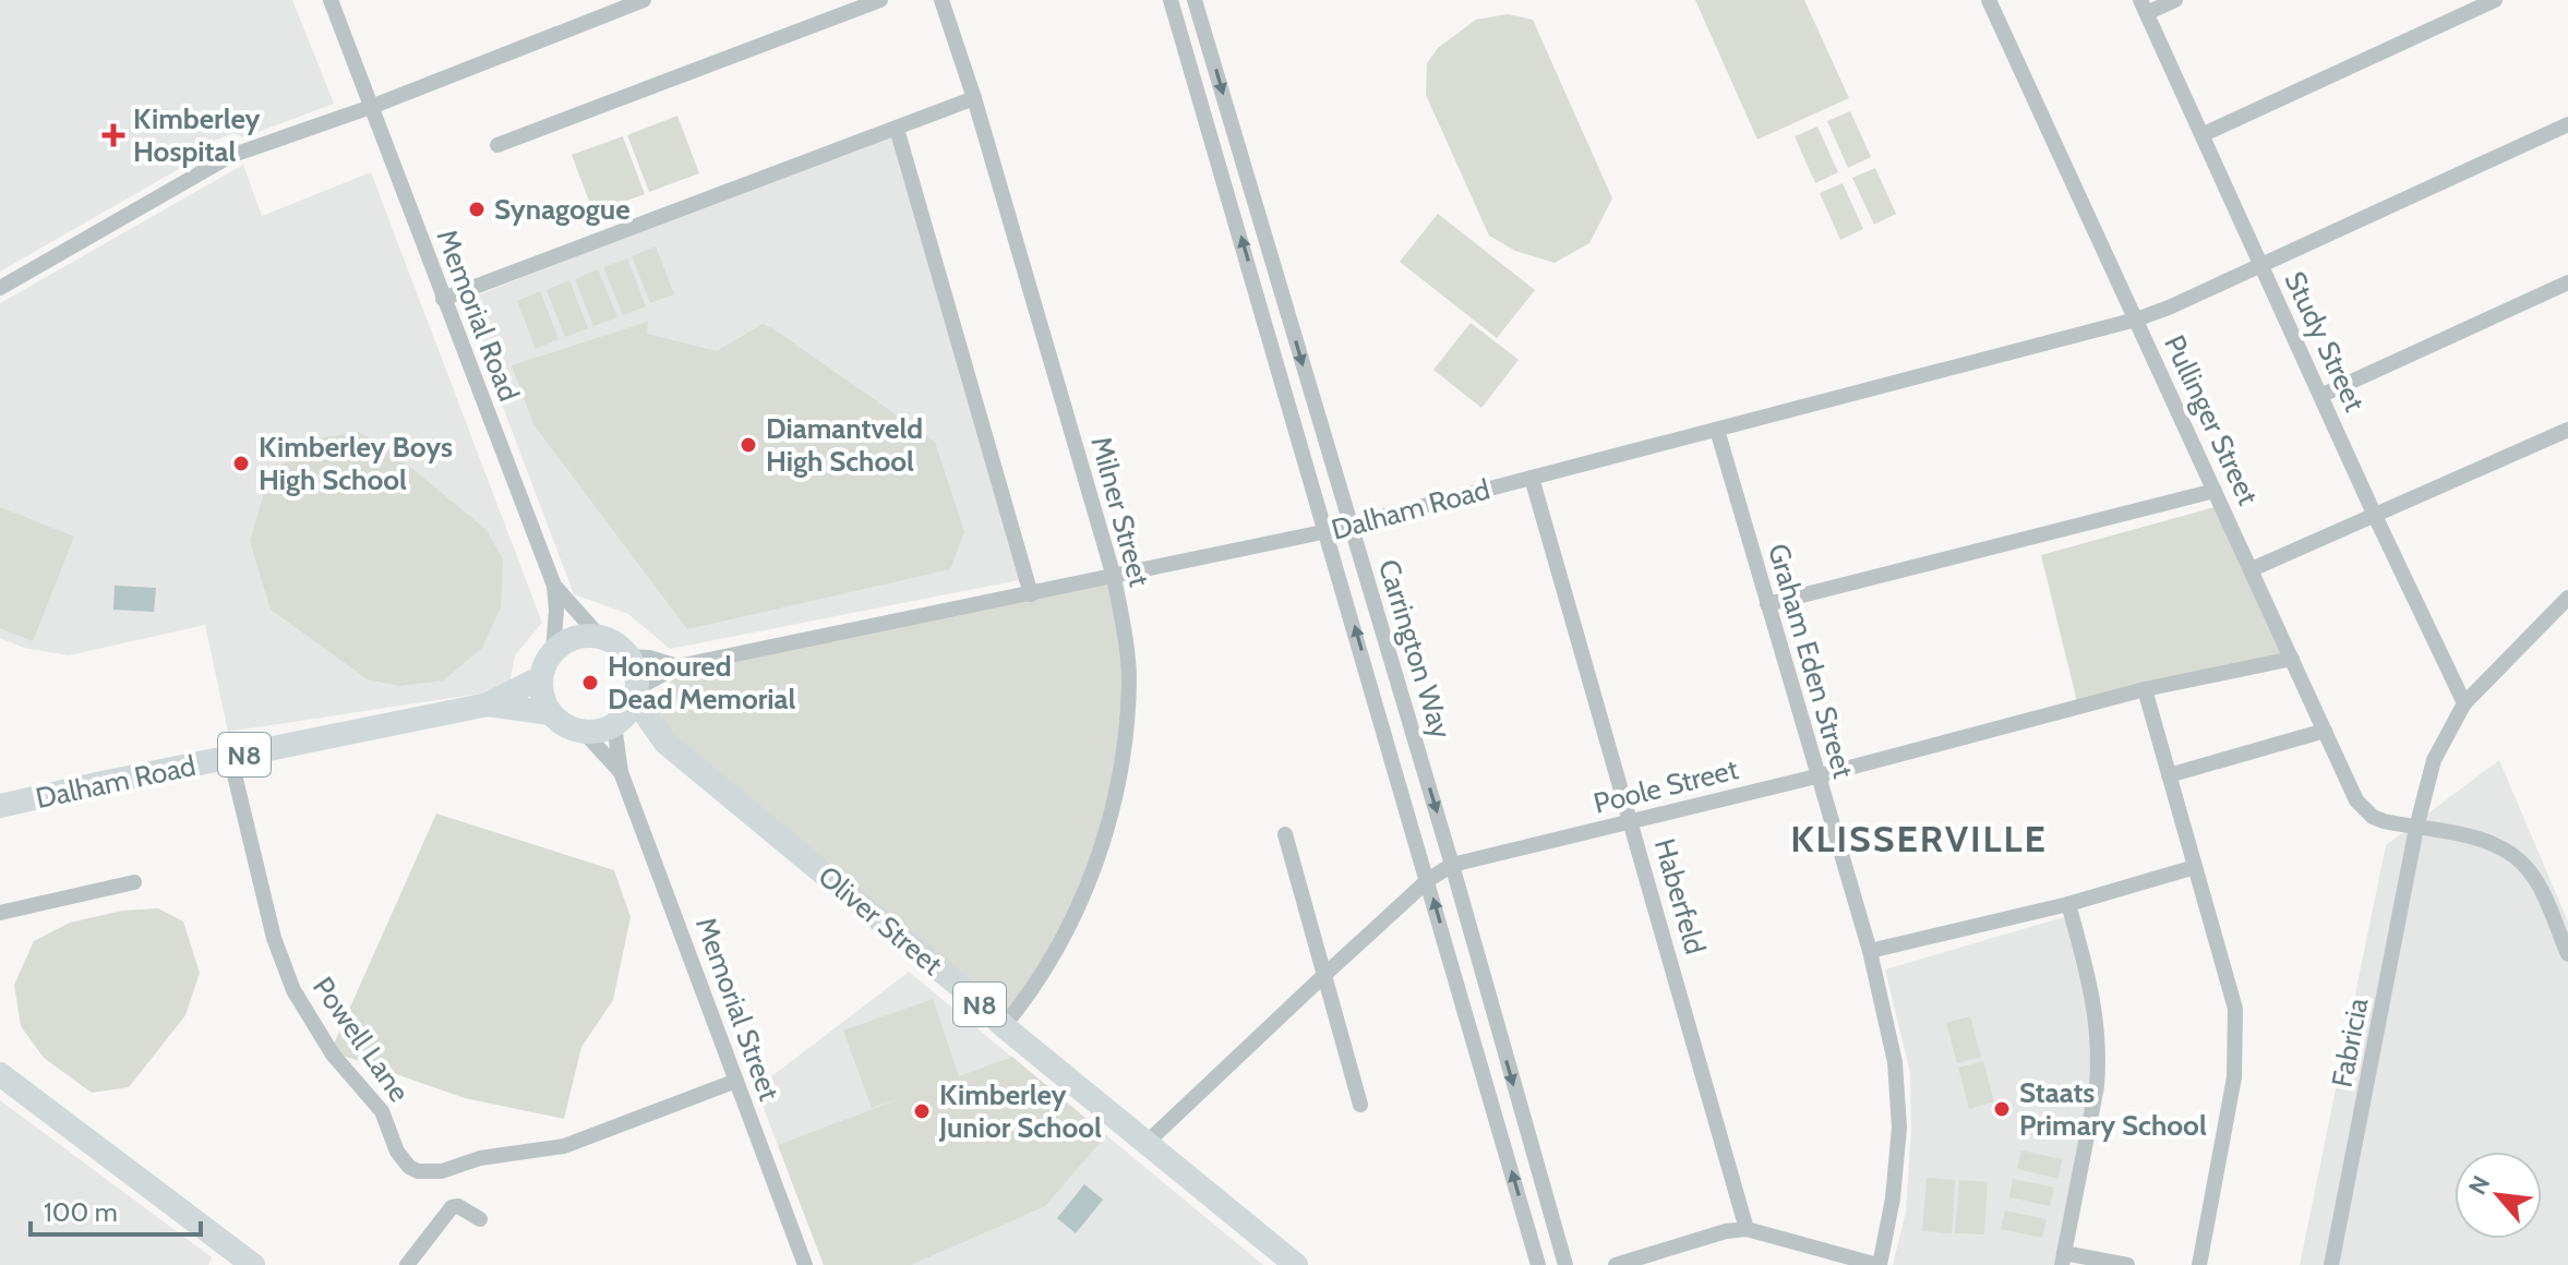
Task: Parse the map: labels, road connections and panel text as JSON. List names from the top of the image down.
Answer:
{
  "streets": {
    "highway": ["Dalham Road", "N8", "Oliver Street"],
    "street": [
      "Memorial Road",
      "Study Street",
      "Pullinger Street",
      "Milner Street",
      "Carrington Way",
      "Graham Eden Street",
      "Poole Street",
      "Haberfeld",
      "Memorial Street",
      "Powell Lane",
      "Fabricia"
    ]
  },
  "crossings": [
    ["Memorial Road", "Dalham Road"],
    ["Memorial Road", "N8"],
    ["Memorial Road", "Oliver Street"],
    ["Memorial Road", "Memorial Street"],
    ["Study Street", "Dalham Road"],
    ["Study Street", "Fabricia"],
    ["Pullinger Street", "Dalham Road"],
    ["Pullinger Street", "Poole Street"],
    ["Pullinger Street", "Fabricia"],
    ["Dalham Road", "Milner Street"],
    ["Dalham Road", "Carrington Way"],
    ["Dalham Road", "Graham Eden Street"],
    ["Dalham Road", "N8"],
    ["Dalham Road", "Haberfeld"],
    ["Dalham Road", "Oliver Street"],
    ["Dalham Road", "Memorial Street"],
    ["Dalham Road", "Powell Lane"],
    ["Milner Street", "Oliver Street"],
    ["Carrington Way", "Poole Street"],
    ["Graham Eden Street", "Poole Street"],
    ["N8", "Oliver Street"],
    ["N8", "Memorial Street"],
    ["Poole Street", "Haberfeld"],
    ["Poole Street", "Oliver Street"],
    ["Oliver Street", "Memorial Street"],
    ["Memorial Street", "Powell Lane"]
  ],
  "districts": ["KLISSERVILLE"],
  "places": {
    "health": ["Kimberley Hospital"],
    "other": [
      "Synagogue",
      "Diamantveld High School",
      "Kimberley Boys High School",
      "Honoured Dead Memorial",
      "Staats Primary School",
      "Kimberley Junior School"
    ]
  },
  "scale_bar": "100 m",
  "north": "top left"
}
